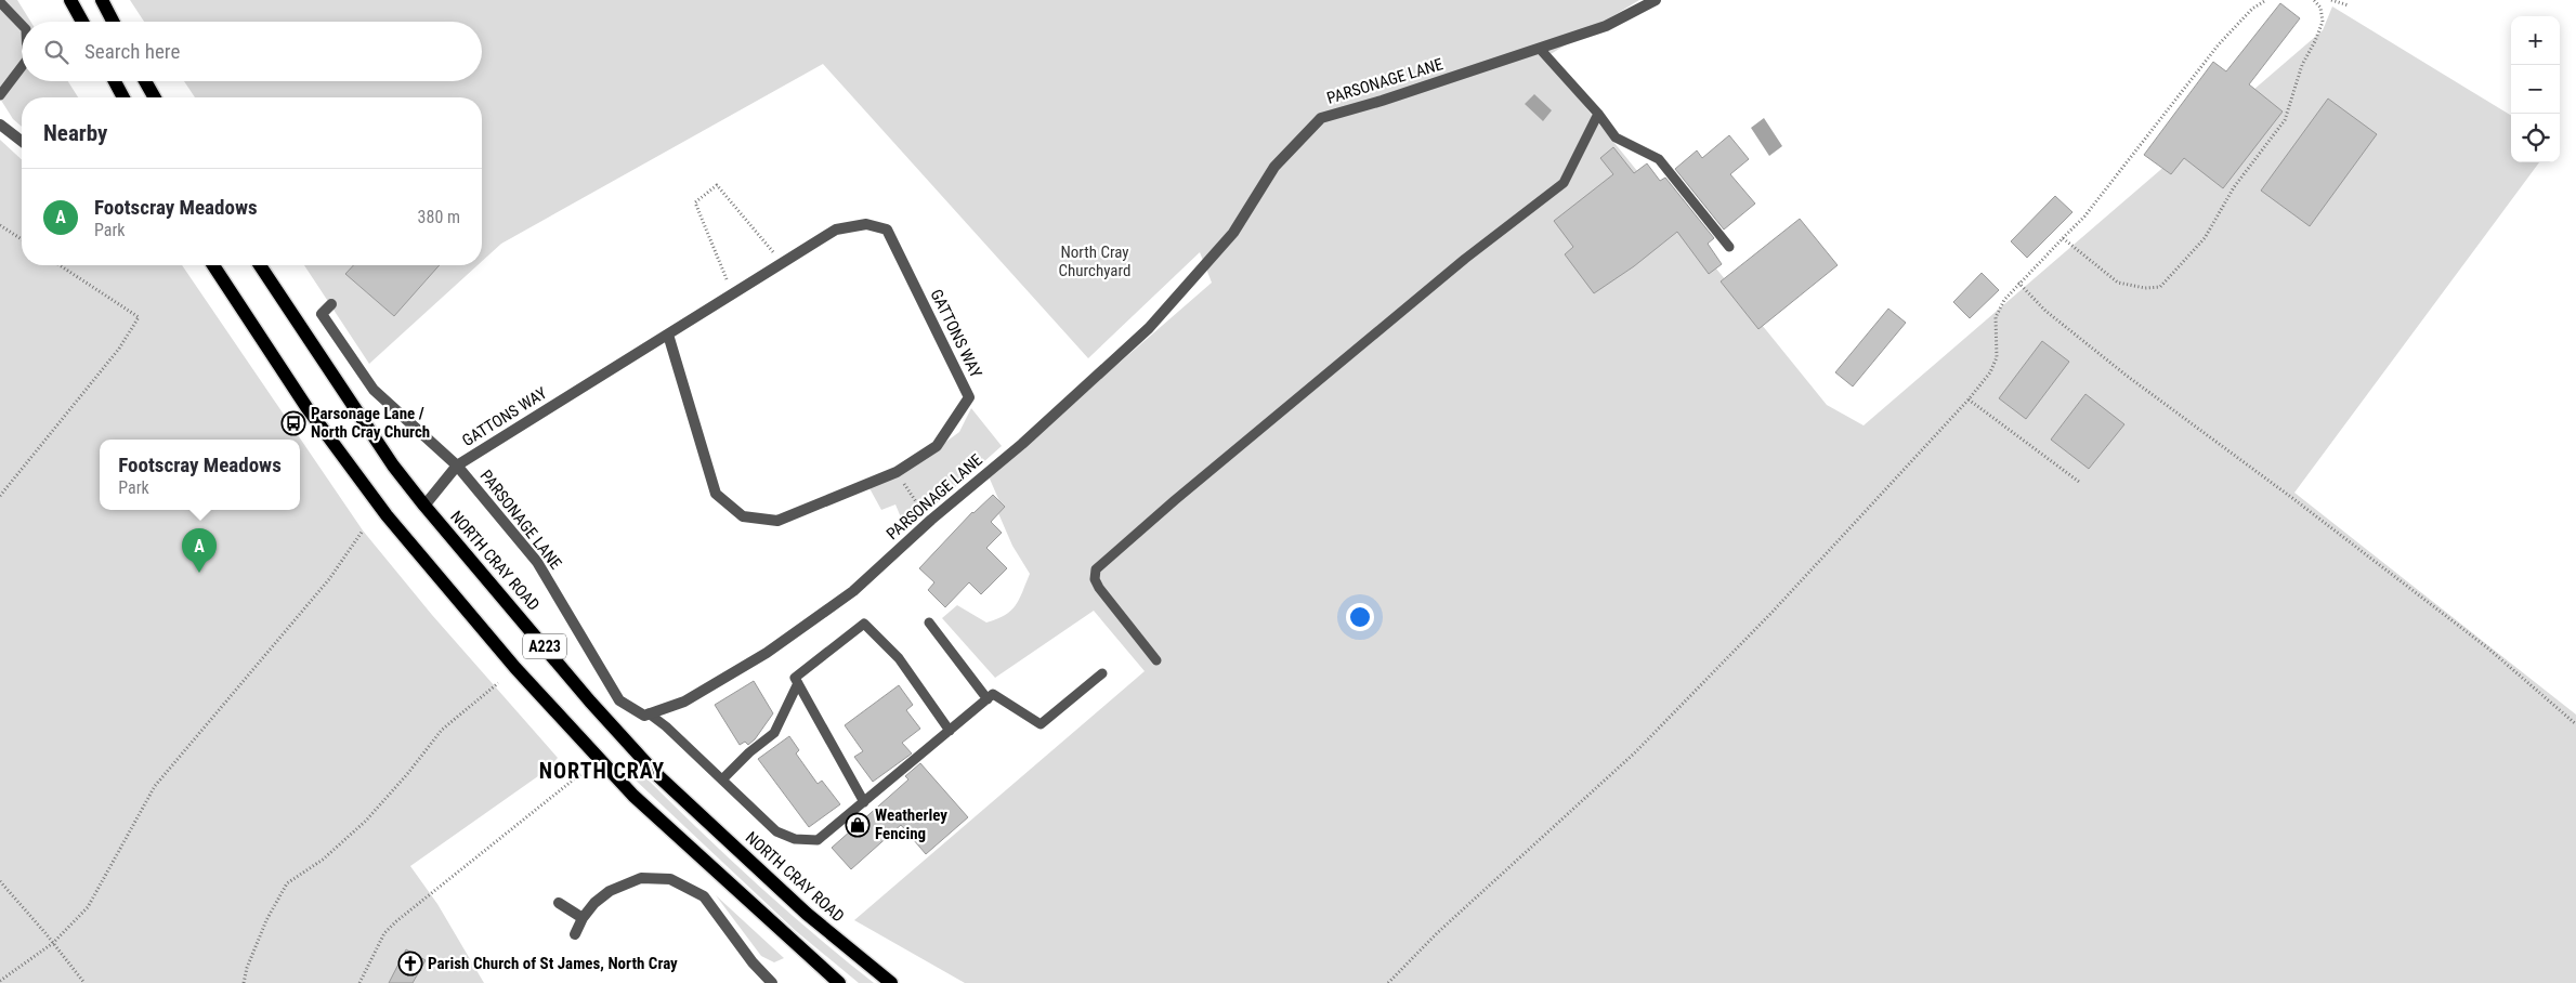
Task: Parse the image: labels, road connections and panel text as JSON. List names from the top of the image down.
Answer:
{
  "streets": {
    "main road": ["NORTH CRAY ROAD", "A223"],
    "street": ["PARSONAGE LANE", "GATTONS WAY"]
  },
  "crossings": [
    ["PARSONAGE LANE", "GATTONS WAY"],
    ["GATTONS WAY", "NORTH CRAY ROAD"]
  ],
  "districts": ["NORTH CRAY"],
  "parks": ["North Cray Churchyard"],
  "places": {
    "bus stop": ["Parsonage Lane / North Cray Church"],
    "shop": ["Weatherley Fencing"],
    "church": ["Parish Church of St James, North Cray"]
  },
  "page": {
    "map_buttons": ["+", "−"],
    "search": "Search here",
    "heading": "Nearby",
    "list": [
      {
        "mark": "A",
        "name": "Footscray Meadows",
        "note": "Park",
        "value": "380 m"
      }
    ],
    "popup": ["Footscray Meadows", "Park"],
    "pins": "A"
  }
}
